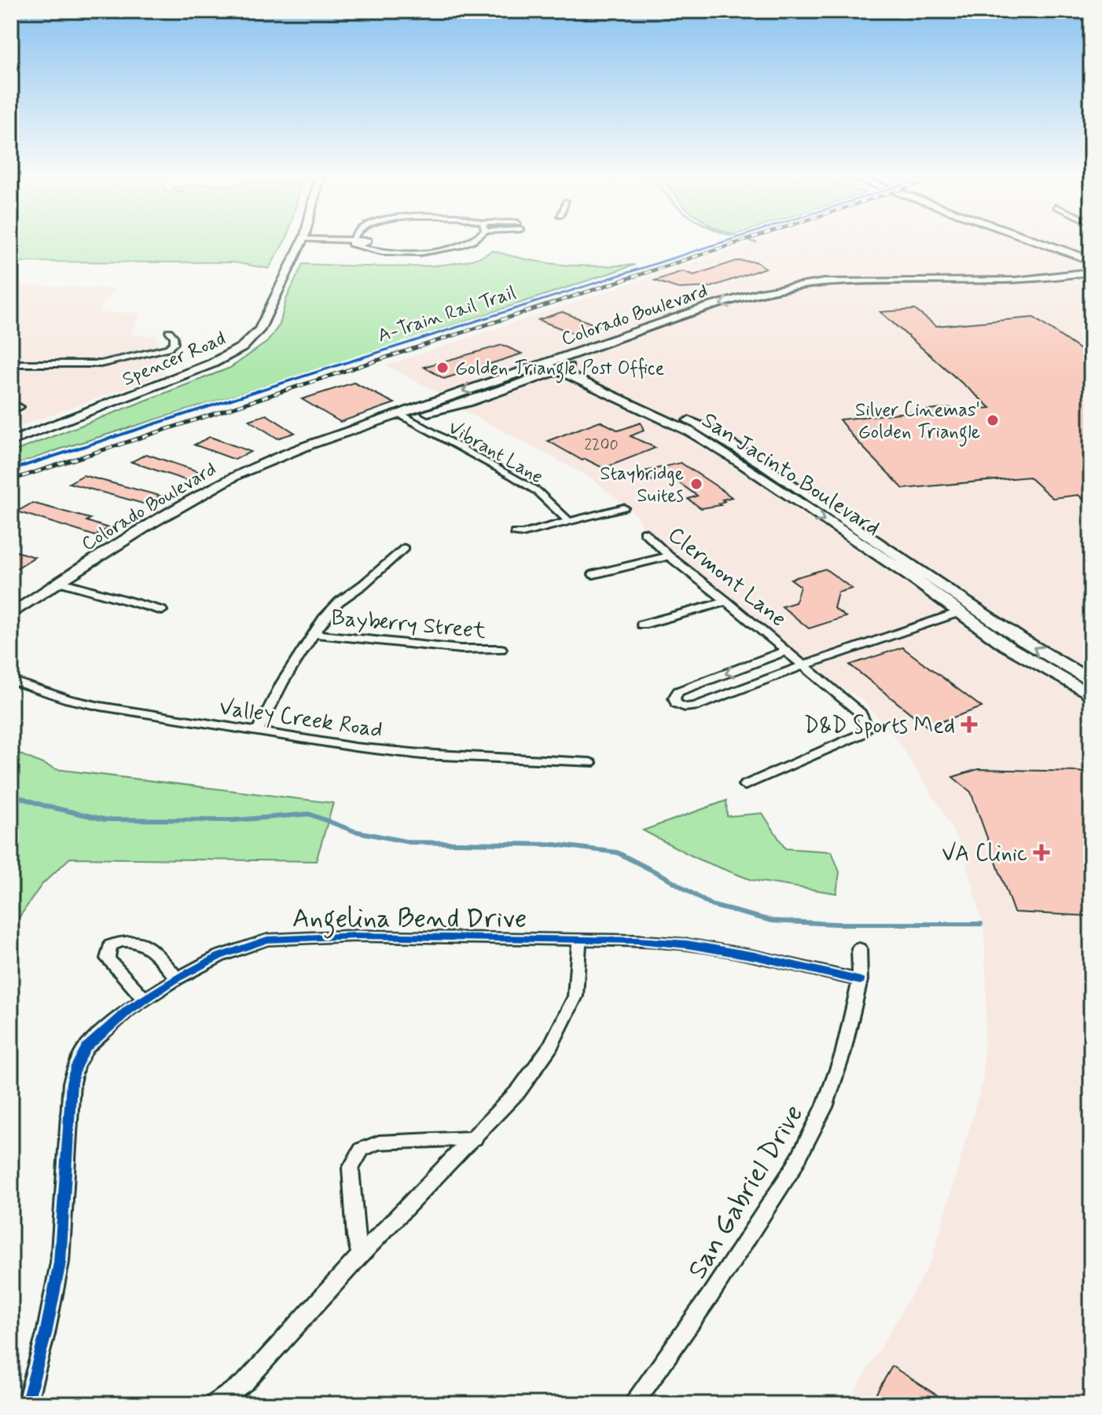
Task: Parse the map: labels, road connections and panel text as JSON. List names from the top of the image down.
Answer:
{
  "streets": {
    "main road": ["Colorado Boulevard", "Spencer Road", "San Jacinto Boulevard"],
    "street": [
      "Vibrant Lane",
      "Clermont Lane",
      "Bayberry Street",
      "Valley Creek Road",
      "Angelina Bend Drive",
      "San Gabriel Drive"
    ],
    "cycle path": ["A-Train Rail Trail"]
  },
  "crossings": [
    ["Colorado Boulevard", "Vibrant Lane"],
    ["Colorado Boulevard", "San Jacinto Boulevard"],
    ["Angelina Bend Drive", "San Gabriel Drive"]
  ],
  "places": {
    "other": ["Golden Triangle Post Office", "Silver Cinemas' Golden Triangle", "Staybridge Suites"],
    "health": ["D&D Sports Med", "VA Clinic"]
  },
  "house_numbers": ["2200"]
}
